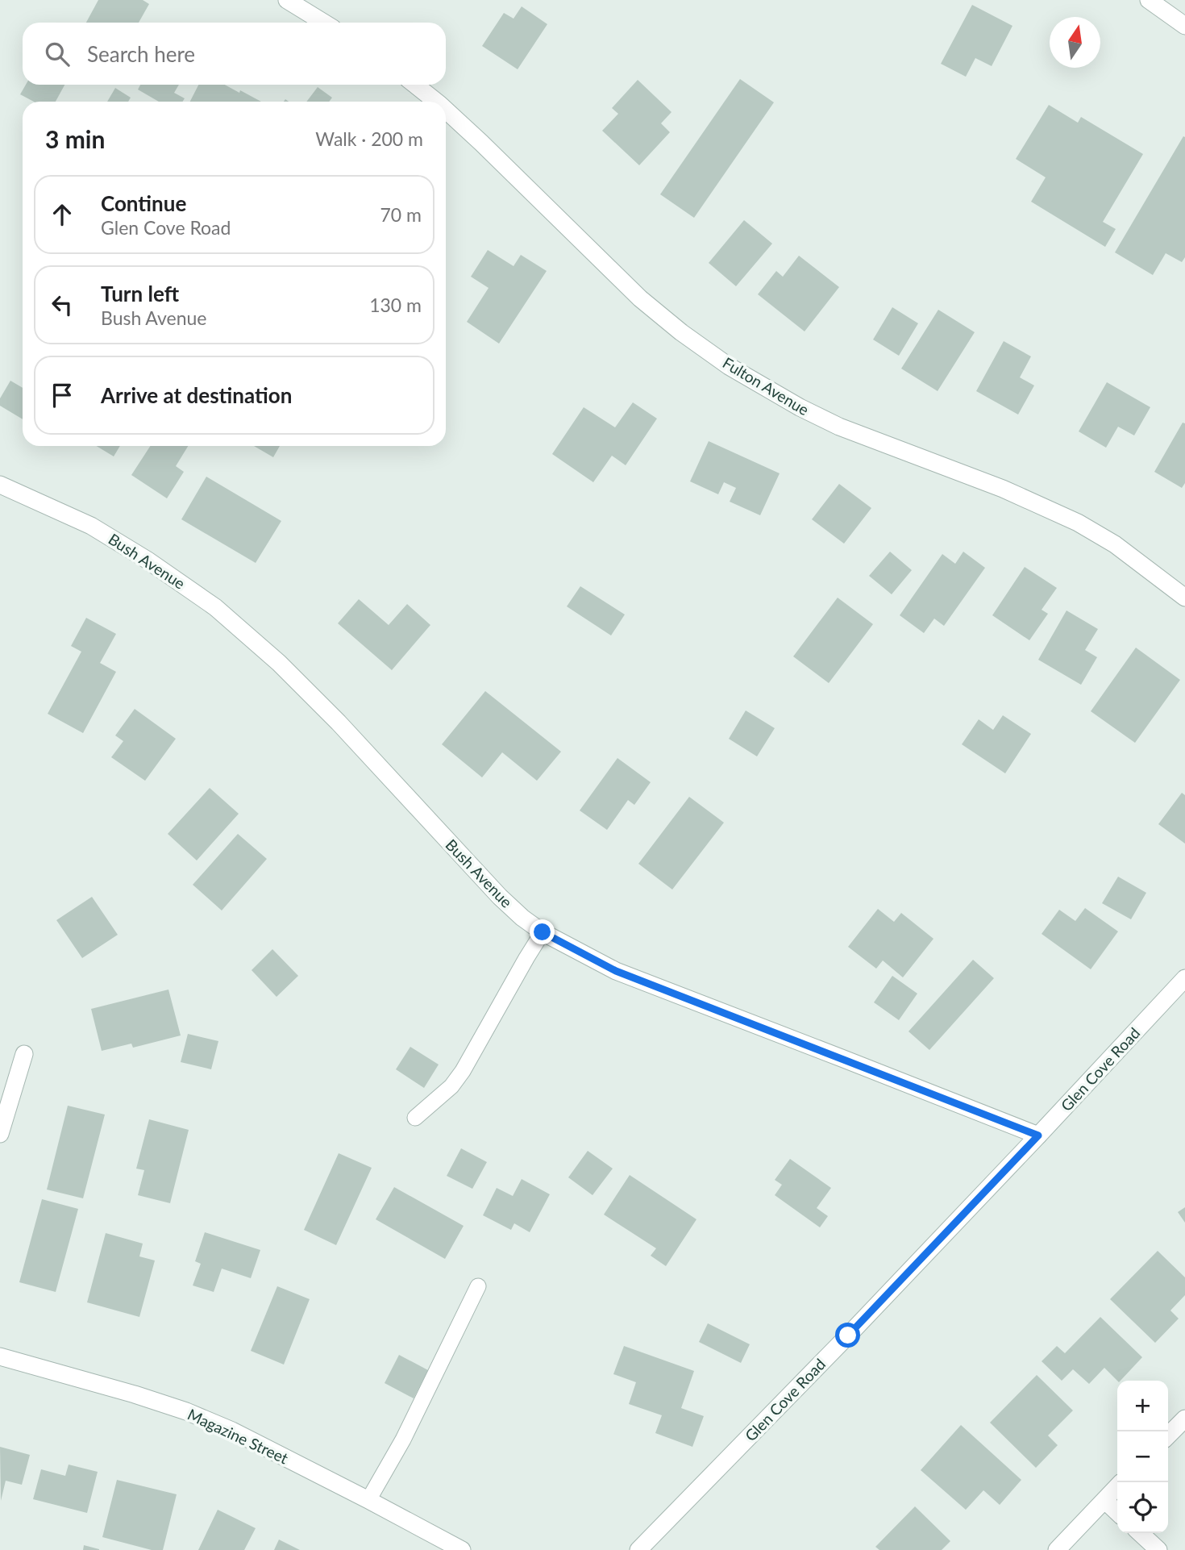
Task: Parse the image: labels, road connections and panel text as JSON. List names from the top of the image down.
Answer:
{
  "streets": {
    "street": [
      "Fulton Avenue",
      "Bush Avenue",
      "Glen Cove Road",
      "Magazine Street"
    ]
  },
  "crossings": [
    ["Bush Avenue", "Glen Cove Road"]
  ],
  "north": "top",
  "page": {
    "search": "Search here",
    "heading": ["3 min", "Walk · 200 m"],
    "list": [
      ["Continue", "Glen Cove Road", "70 m"],
      ["Turn left", "Bush Avenue", "130 m"],
      "Arrive at destination"
    ],
    "map_buttons": ["+", "−"]
  }
}
